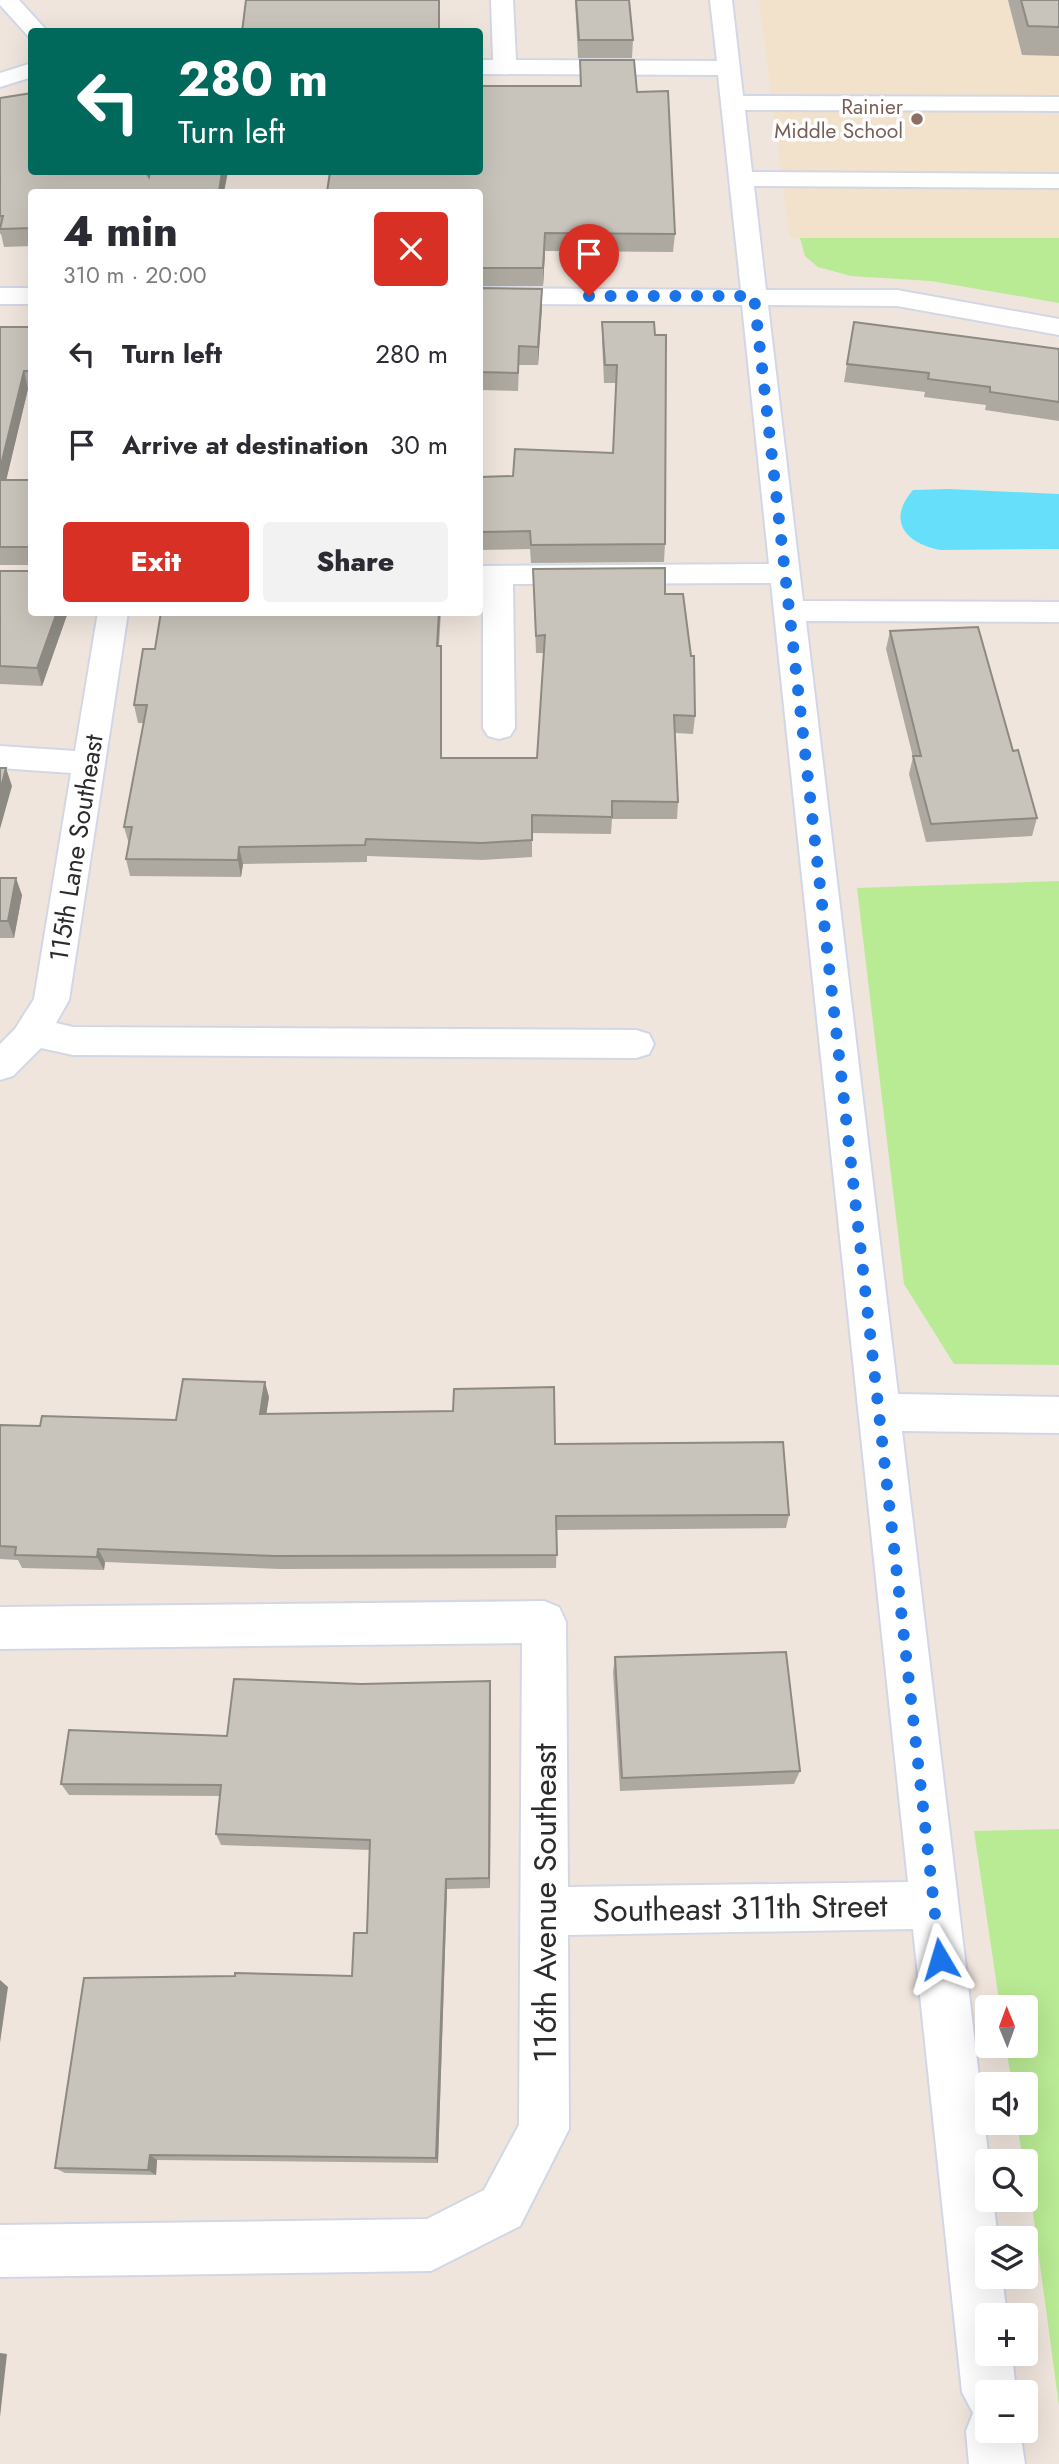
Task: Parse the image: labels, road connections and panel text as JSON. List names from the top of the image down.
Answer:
{
  "streets": {
    "street": ["115th Lane Southeast", "116th Avenue Southeast", "Southeast 311th Street"]
  },
  "crossings": [
    ["116th Avenue Southeast", "Southeast 311th Street"]
  ],
  "places": ["Rainier Middle School"],
  "north": "top",
  "page": {
    "turn": ["280 m", "Turn left"],
    "heading": ["4 min", "310 m · 20:00"],
    "list": [
      {
        "name": "Turn left",
        "value": "280 m"
      },
      {
        "name": "Arrive at destination",
        "value": "30 m"
      }
    ],
    "buttons": ["Exit", "Share"],
    "map_buttons": ["+", "−"]
  }
}
